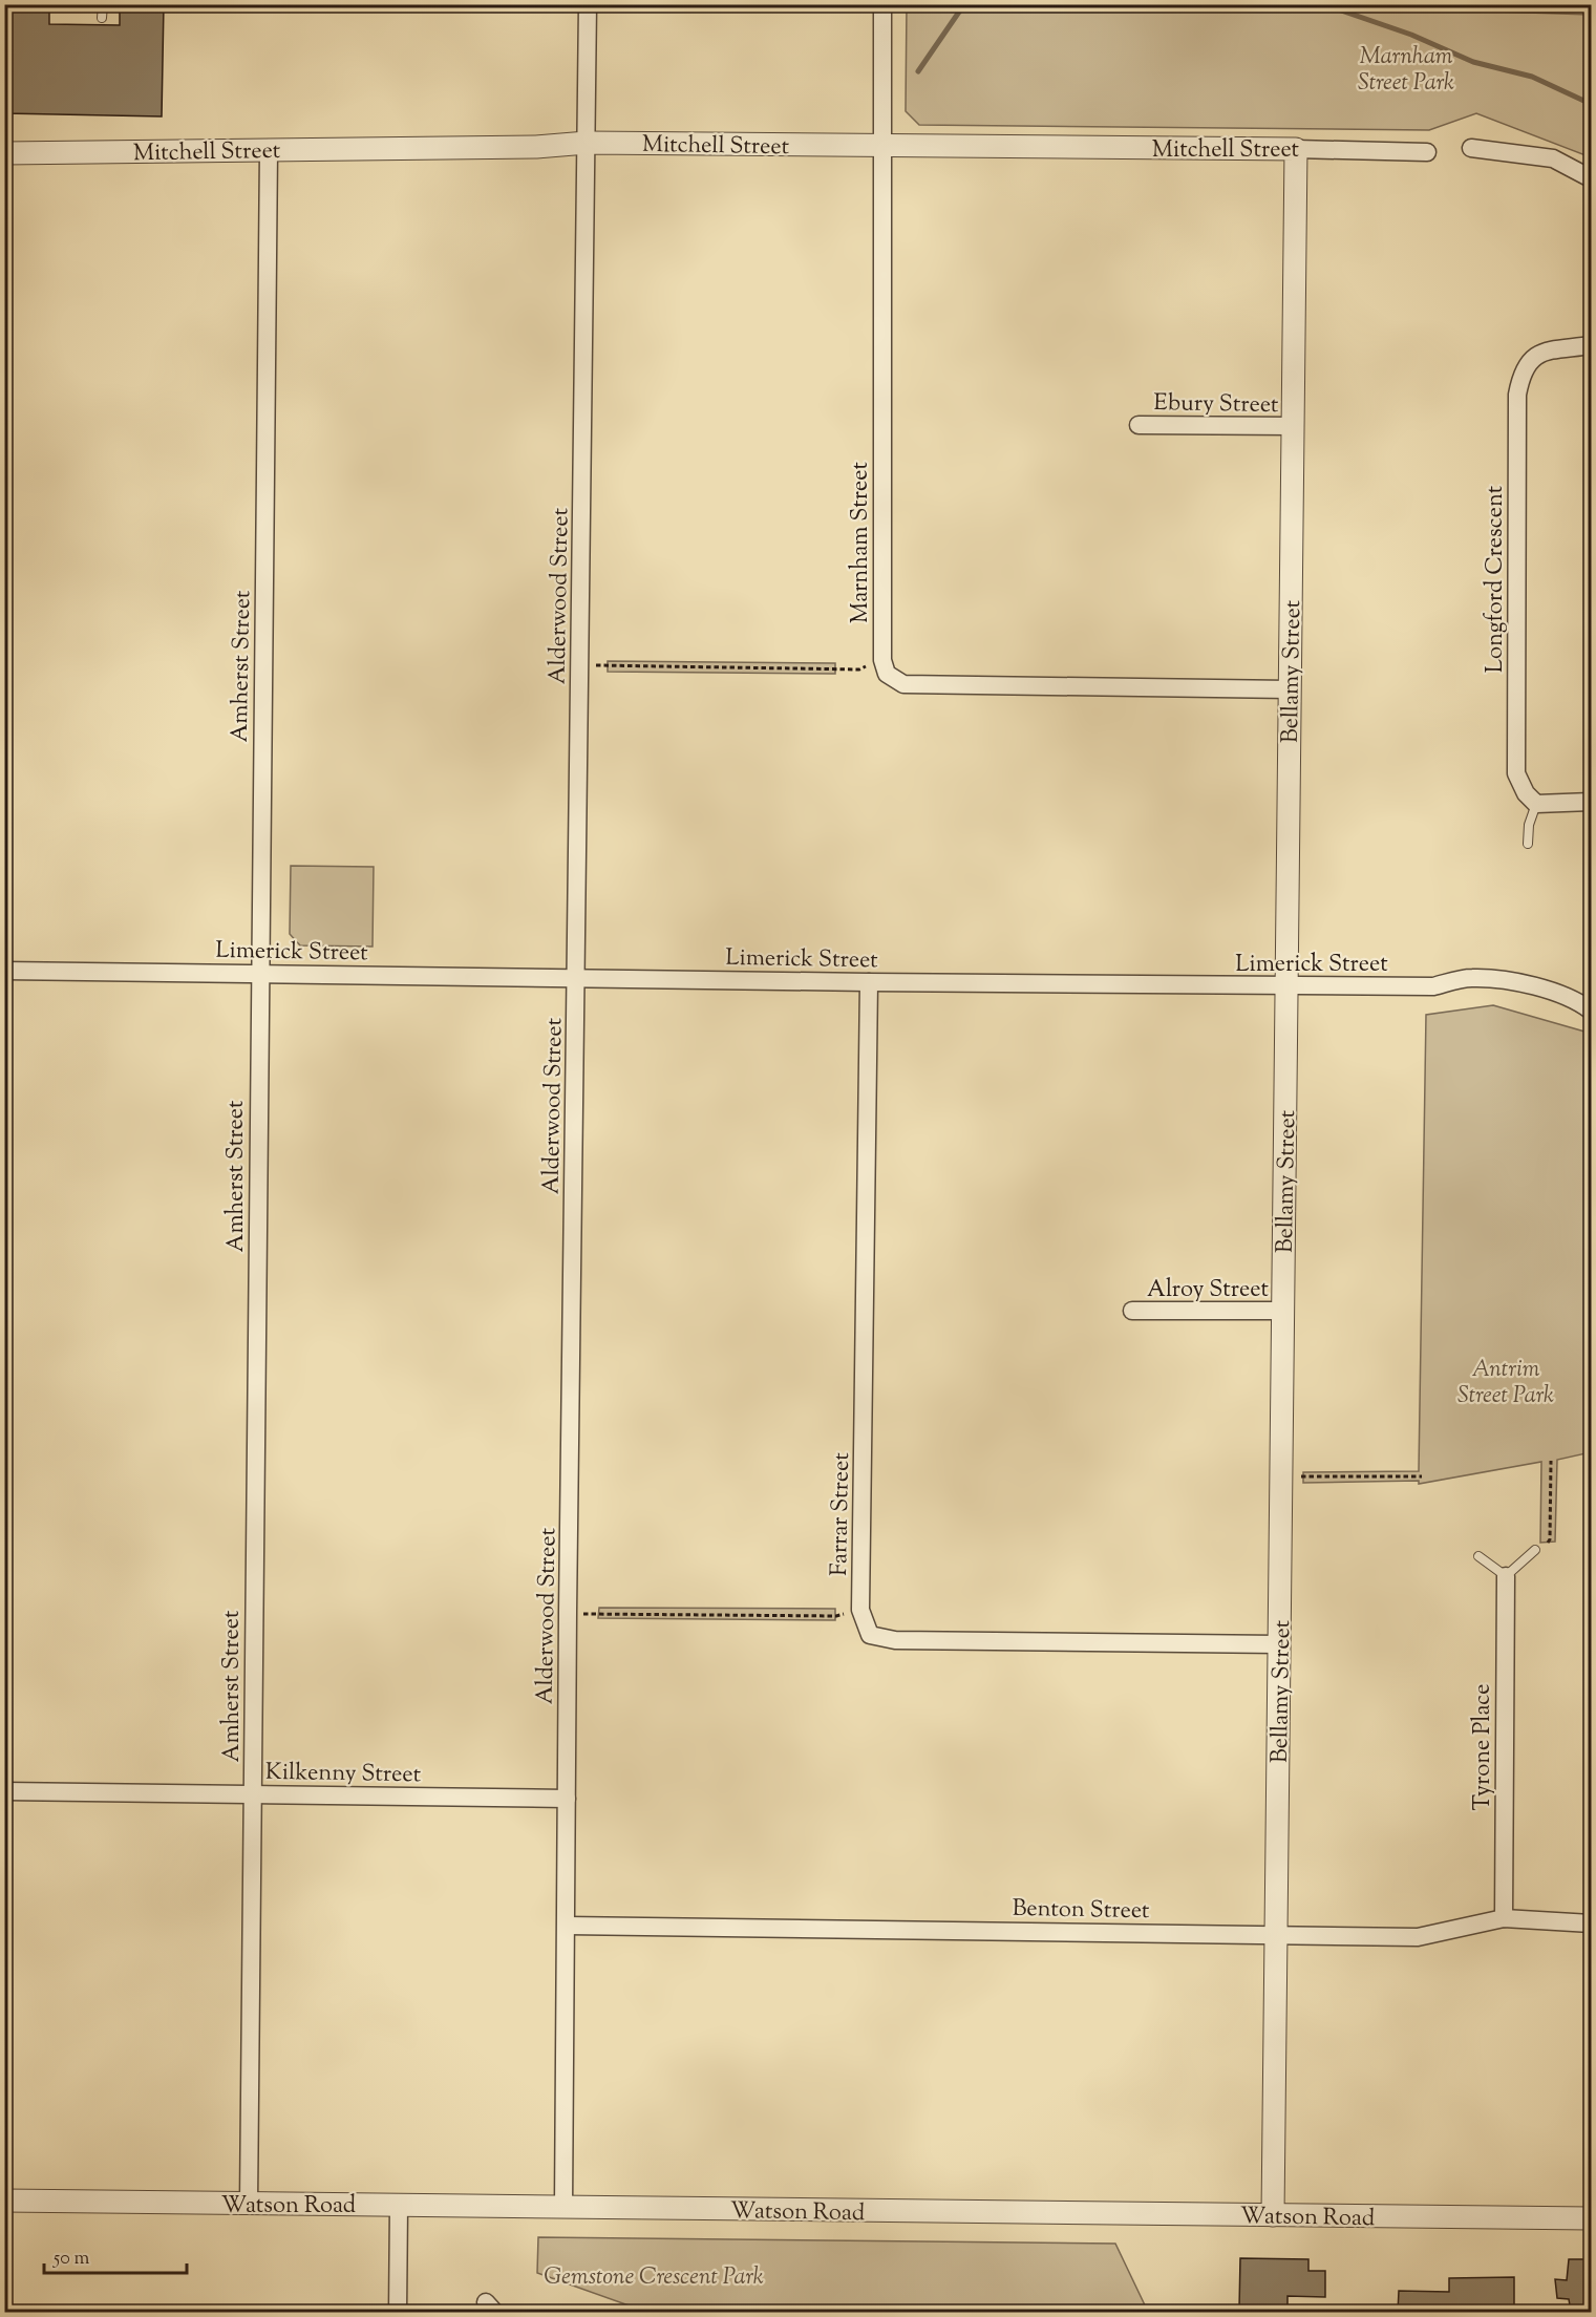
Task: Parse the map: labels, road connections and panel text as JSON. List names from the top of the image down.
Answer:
{
  "streets": {
    "street": [
      "Mitchell Street",
      "Ebury Street",
      "Marnham Street",
      "Longford Crescent",
      "Alderwood Street",
      "Amherst Street",
      "Bellamy Street",
      "Limerick Street",
      "Alroy Street",
      "Farrar Street",
      "Tyrone Place",
      "Kilkenny Street",
      "Benton Street",
      "Watson Road"
    ]
  },
  "crossings": [
    ["Mitchell Street", "Marnham Street"],
    ["Mitchell Street", "Alderwood Street"],
    ["Mitchell Street", "Amherst Street"],
    ["Mitchell Street", "Bellamy Street"],
    ["Ebury Street", "Bellamy Street"],
    ["Alderwood Street", "Limerick Street"],
    ["Alderwood Street", "Kilkenny Street"],
    ["Alderwood Street", "Benton Street"],
    ["Alderwood Street", "Watson Road"],
    ["Amherst Street", "Limerick Street"],
    ["Amherst Street", "Kilkenny Street"],
    ["Amherst Street", "Watson Road"],
    ["Bellamy Street", "Limerick Street"],
    ["Bellamy Street", "Alroy Street"],
    ["Bellamy Street", "Farrar Street"],
    ["Bellamy Street", "Benton Street"],
    ["Bellamy Street", "Watson Road"],
    ["Limerick Street", "Farrar Street"],
    ["Tyrone Place", "Benton Street"]
  ],
  "parks": ["Marnham Street Park", "Antrim Street Park", "Gemstone Crescent Park"],
  "scale_bar": "50 m"
}
